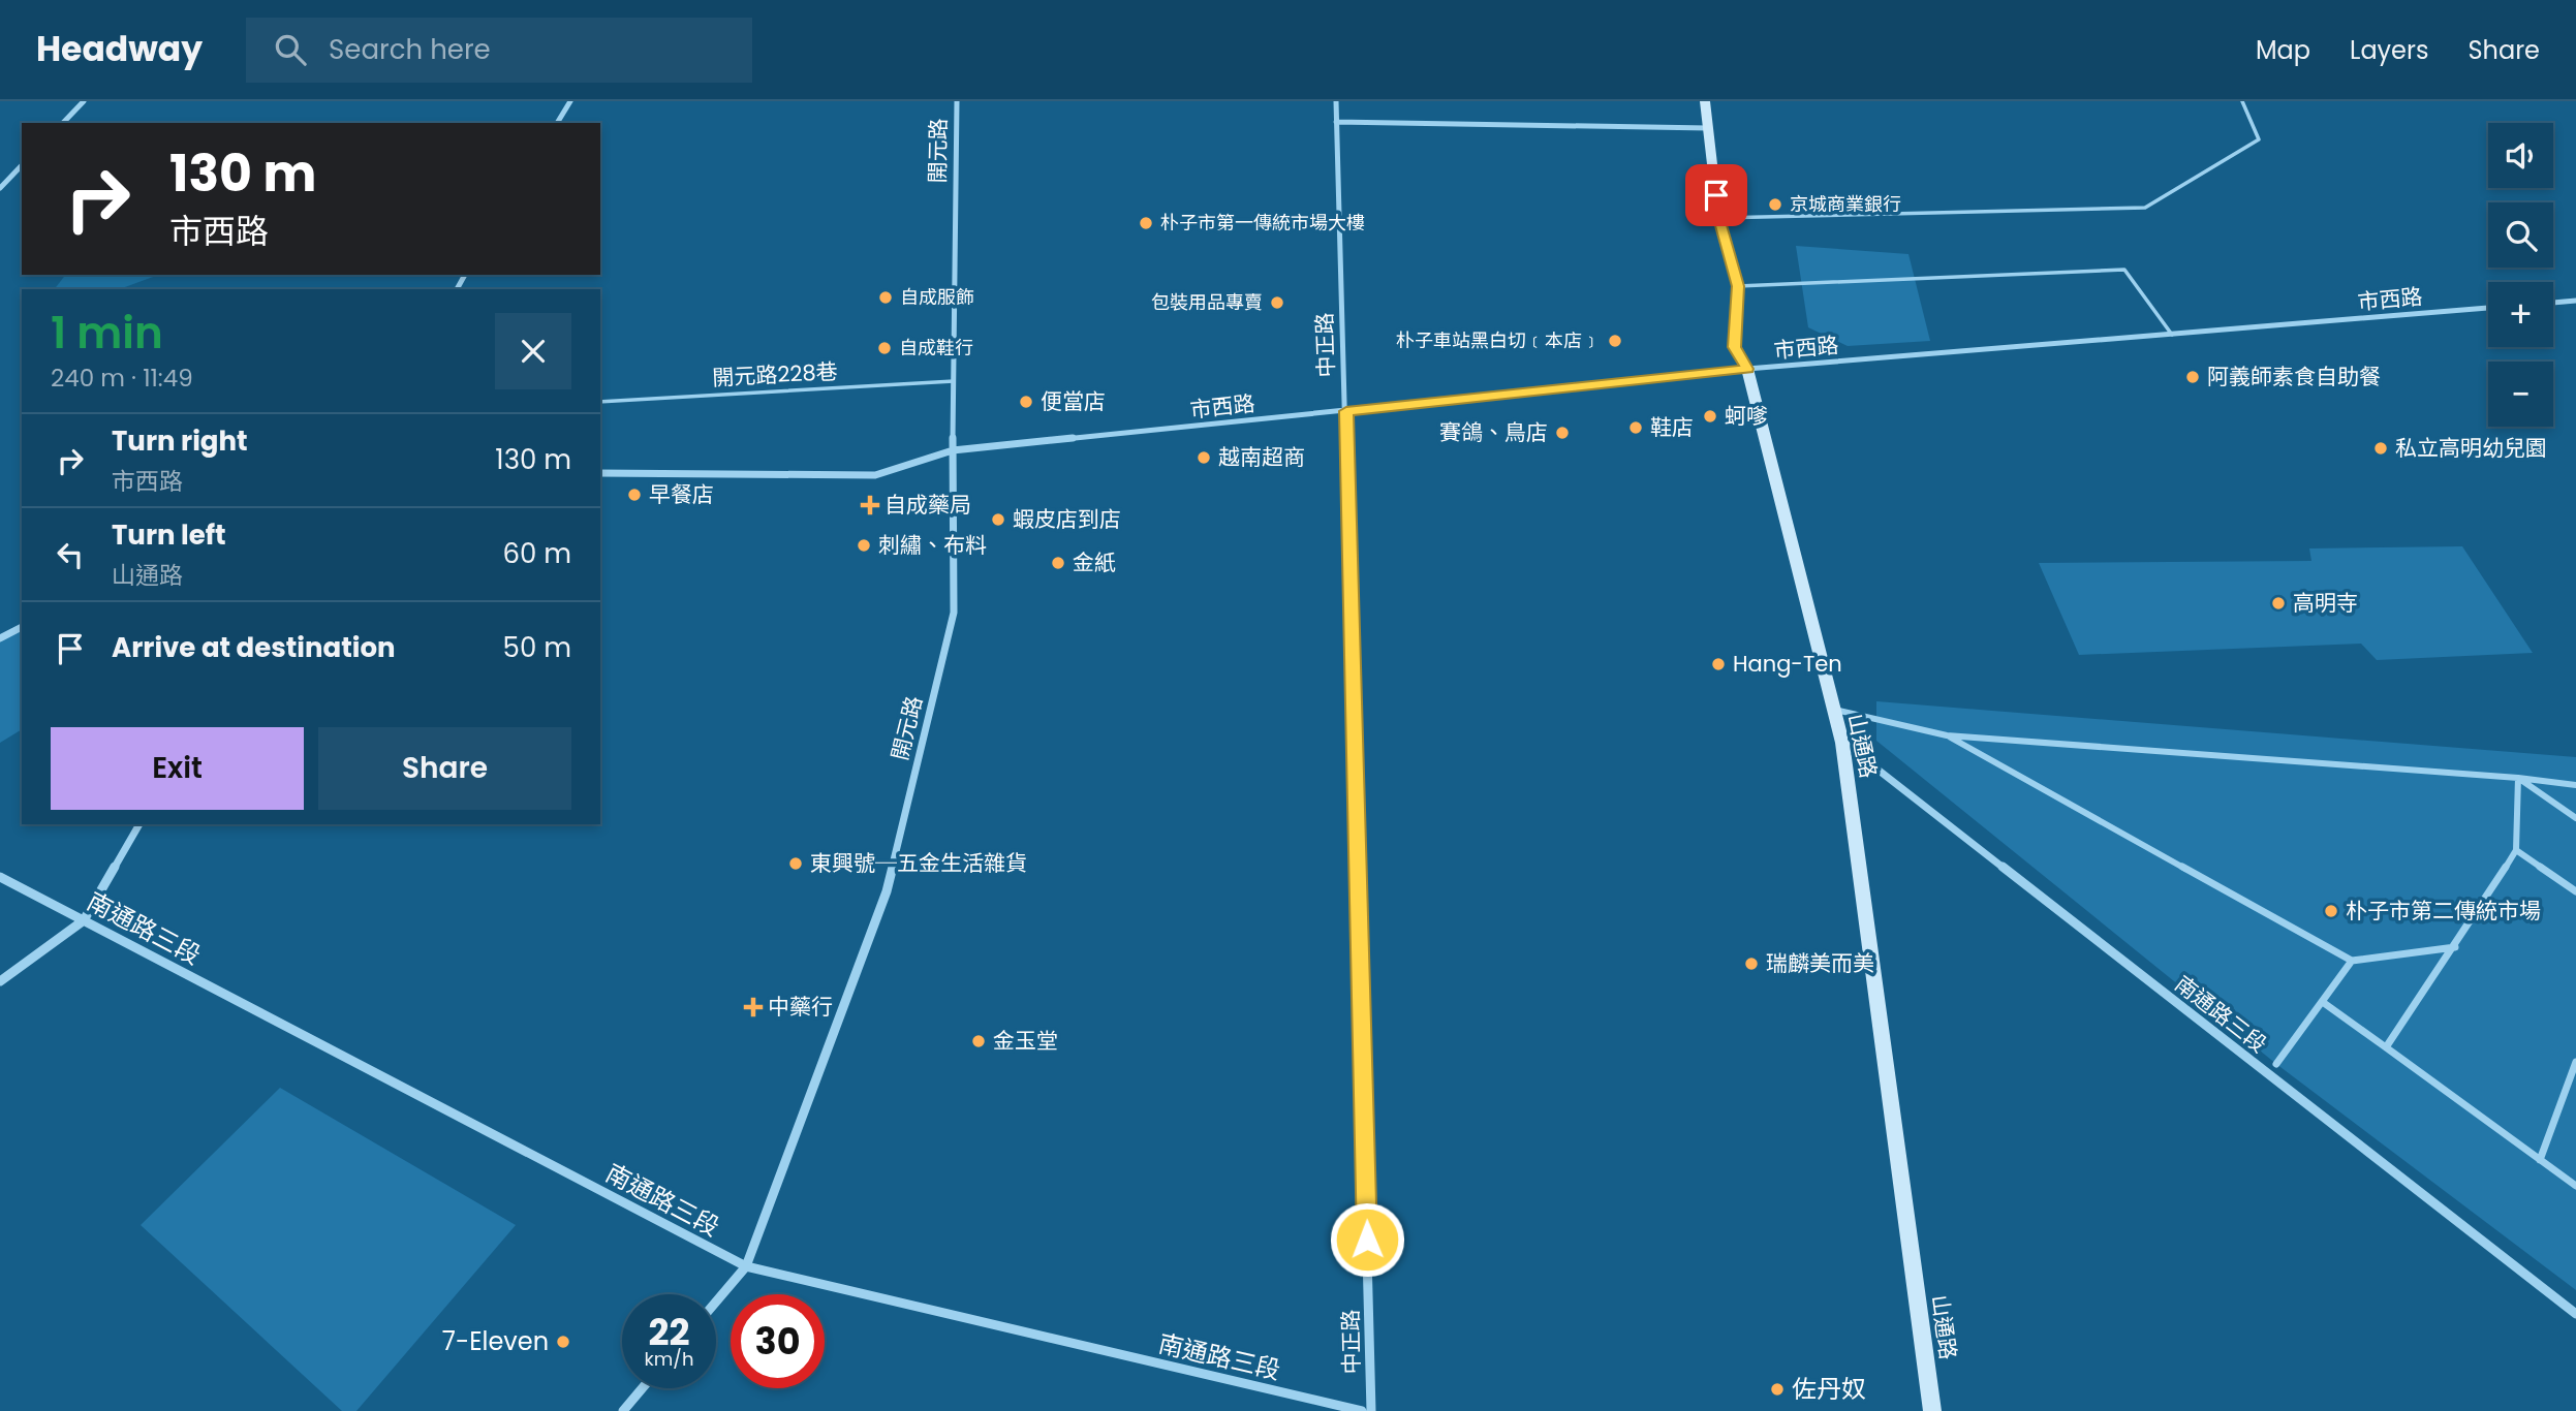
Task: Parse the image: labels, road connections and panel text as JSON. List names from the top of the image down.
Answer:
{
  "streets": {
    "main road": ["山通路"],
    "street": [
      "開元路",
      "市西路",
      "中正路",
      "南通路三段"
    ],
    "lane": ["開元路228巷"]
  },
  "crossings": [
    ["開元路", "市西路"],
    ["開元路", "開元路228巷"],
    ["開元路", "南通路三段"],
    ["市西路", "中正路"],
    ["市西路", "山通路"],
    ["山通路", "南通路三段"]
  ],
  "places": {
    "other": [
      "京城商業銀行",
      "朴子市第一傳統市場大樓",
      "自成服飾",
      "包裝用品專賣",
      "朴子車站黑白切﹝本店﹞",
      "自成鞋行",
      "阿義師素食自助餐",
      "便當店",
      "蚵嗲",
      "鞋店",
      "賽鴿、鳥店",
      "私立高明幼兒園",
      "越南超商",
      "早餐店",
      "蝦皮店到店",
      "刺繡、布料",
      "金紙",
      "高明寺",
      "Hang-Ten",
      "東興號─五金生活雜貨",
      "朴子市第二傳統市場",
      "瑞麟美而美",
      "金玉堂",
      "7-Eleven",
      "佐丹奴"
    ],
    "health": ["自成藥局", "中藥行"]
  },
  "page": {
    "header": "Headway",
    "search": "Search here",
    "nav": ["Map", "Layers", "Share"],
    "map_buttons": ["+", "−"],
    "turn": ["130 m", "市西路"],
    "heading": ["1 min", "240 m · 11:49"],
    "list": [
      {
        "name": "Turn right",
        "note": "市西路",
        "value": "130 m"
      },
      {
        "name": "Turn left",
        "note": "山通路",
        "value": "60 m"
      },
      {
        "name": "Arrive at destination",
        "value": "50 m"
      }
    ],
    "buttons": ["Exit", "Share"],
    "speed": "22 km/h",
    "limit": "30"
  }
}
